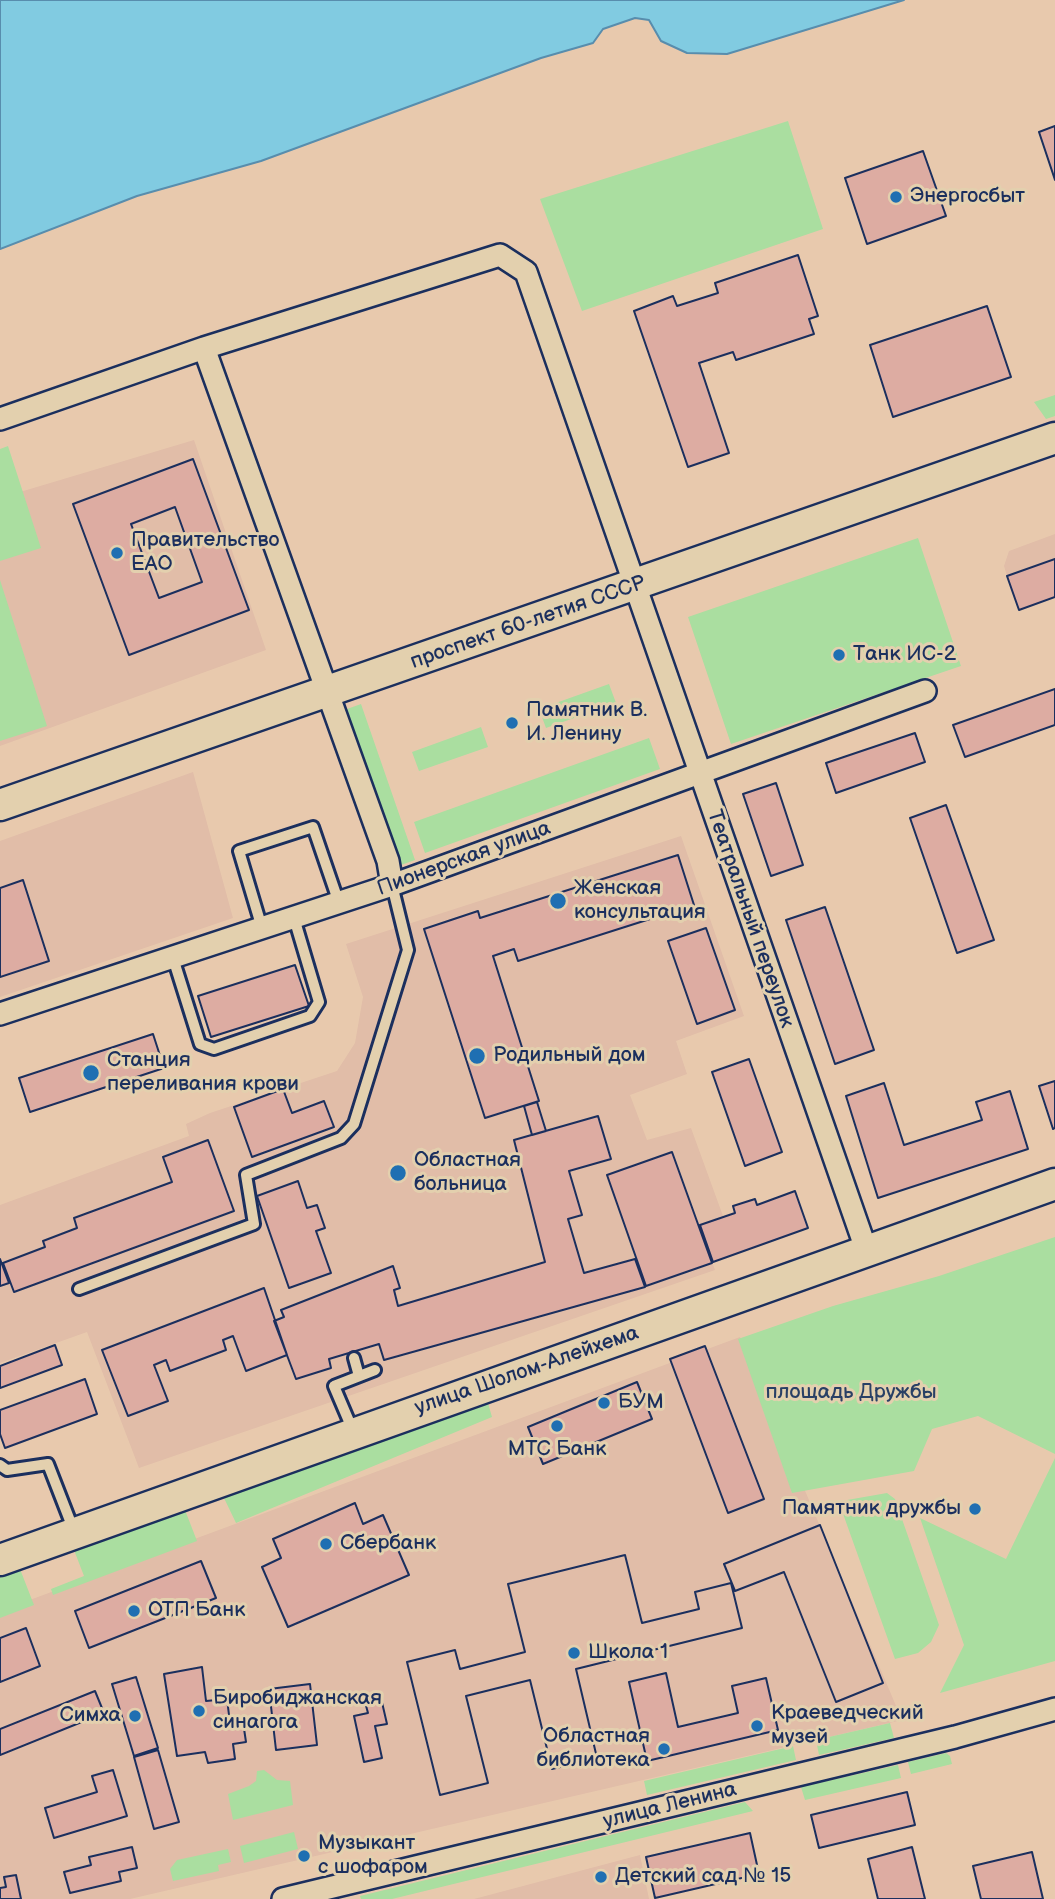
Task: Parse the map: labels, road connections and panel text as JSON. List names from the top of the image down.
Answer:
{
  "streets": {
    "main road": ["проспект 60-летия СССР", "улица Шолом-Алейхема"],
    "street": ["Пионерская улица", "Театральный переулок", "улица Ленина"]
  },
  "crossings": [
    ["проспект 60-летия СССР", "Театральный переулок"],
    ["Пионерская улица", "Театральный переулок"],
    ["Театральный переулок", "улица Шолом-Алейхема"]
  ],
  "parks": ["площадь Дружбы"],
  "places": [
    "Энергосбыт",
    "Правительство ЕАО",
    "Танк ИС-2",
    "Памятник В. И. Ленину",
    "Женская консультация",
    "Родильный дом",
    "Станция переливания крови",
    "Областная больница",
    "БУМ",
    "МТС Банк",
    "Памятник дружбы",
    "Сбербанк",
    "ОТП Банк",
    "Школа 1",
    "Биробиджанская синагога",
    "Симха",
    "Краеведческий музей",
    "Областная библиотека",
    "Музыкант с шофаром",
    "Детский сад № 15"
  ]
}
